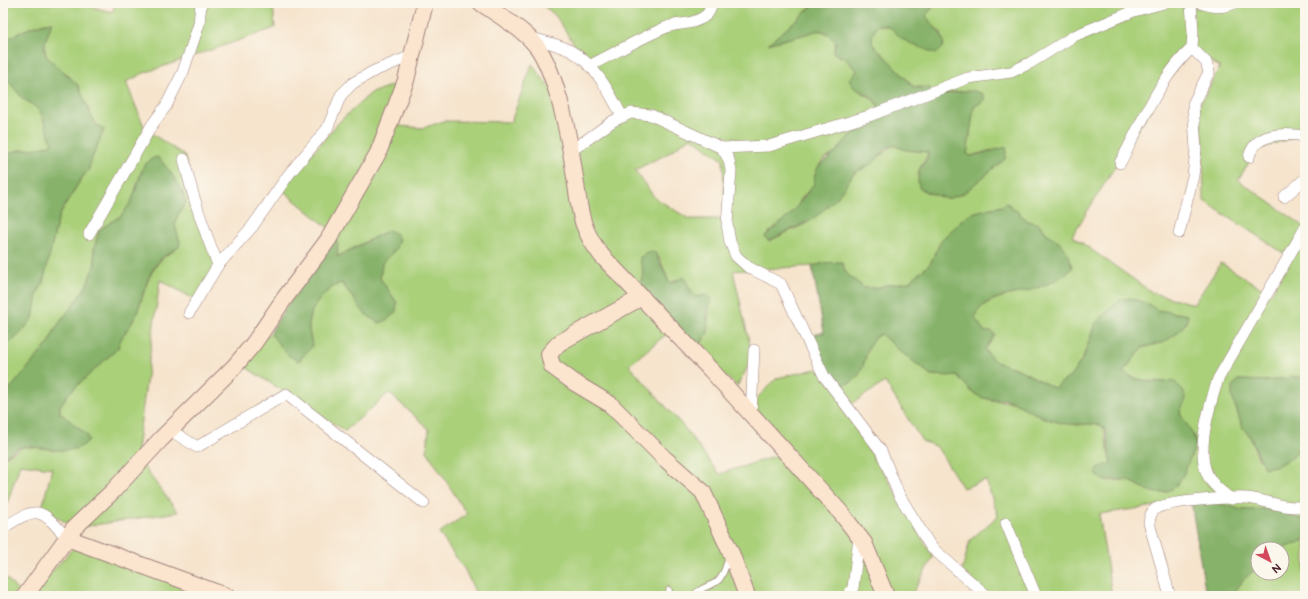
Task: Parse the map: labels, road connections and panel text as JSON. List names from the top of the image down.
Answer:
{
  "north": "bottom right"
}
